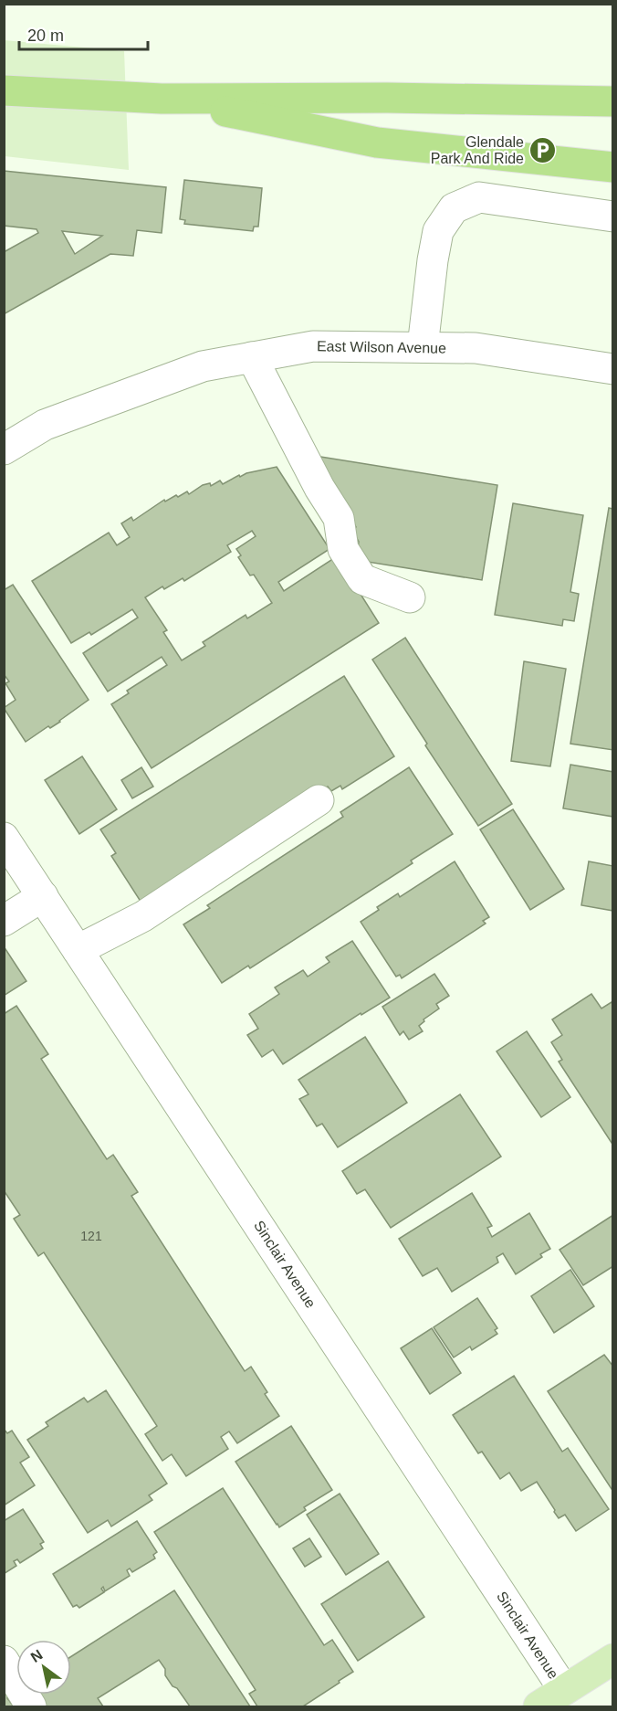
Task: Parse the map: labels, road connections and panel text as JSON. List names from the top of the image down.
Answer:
{
  "streets": {
    "street": ["East Wilson Avenue", "Sinclair Avenue"]
  },
  "places": {
    "parking": ["Glendale Park And Ride"]
  },
  "house_numbers": ["121"],
  "scale_bar": "20 m",
  "north": "top left"
}
